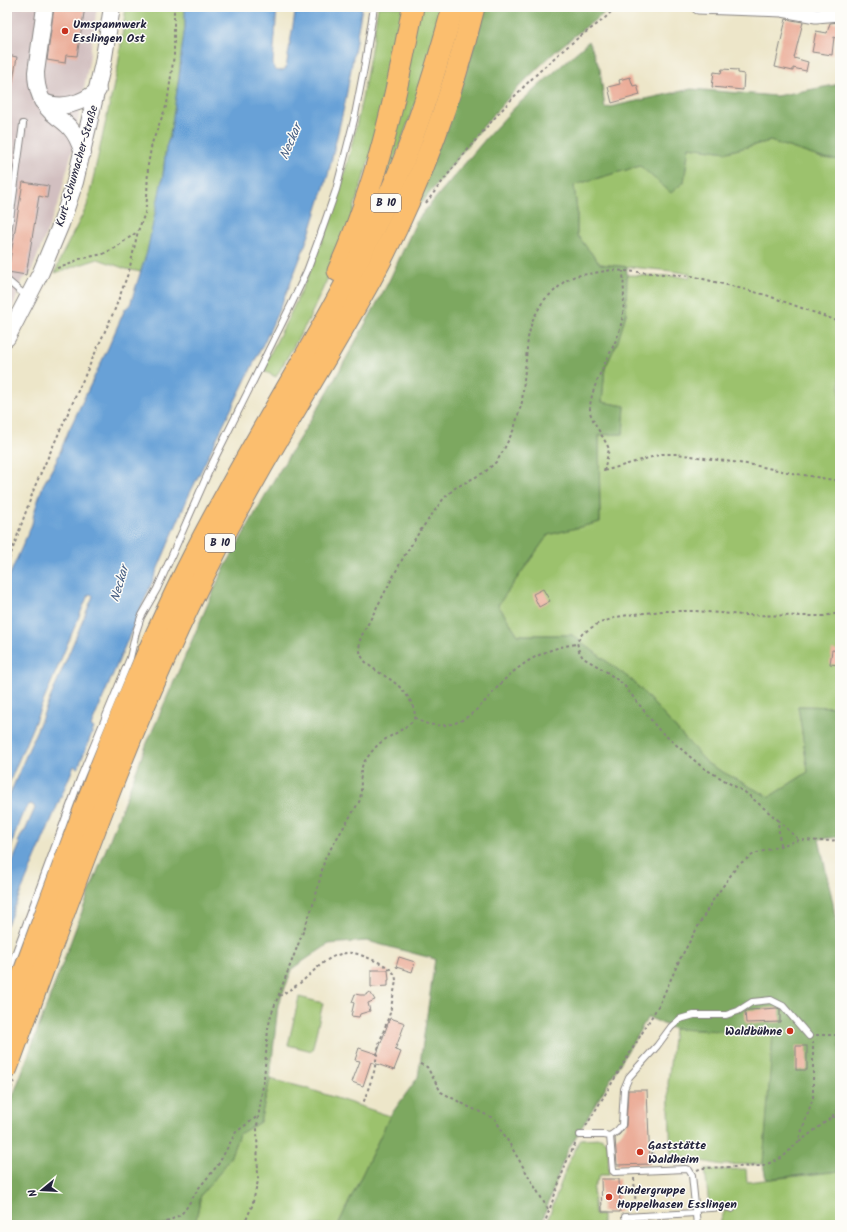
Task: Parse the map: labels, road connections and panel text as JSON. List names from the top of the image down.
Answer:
{
  "streets": {
    "highway": ["B 10"],
    "street": ["Kurt-Schumacher-Straße"]
  },
  "water": ["Neckar"],
  "places": [
    "Umspannwerk Esslingen Ost",
    "Waldbühne",
    "Gaststätte Waldheim",
    "Kindergruppe Hoppelhasen Esslingen"
  ],
  "north": "left"
}
